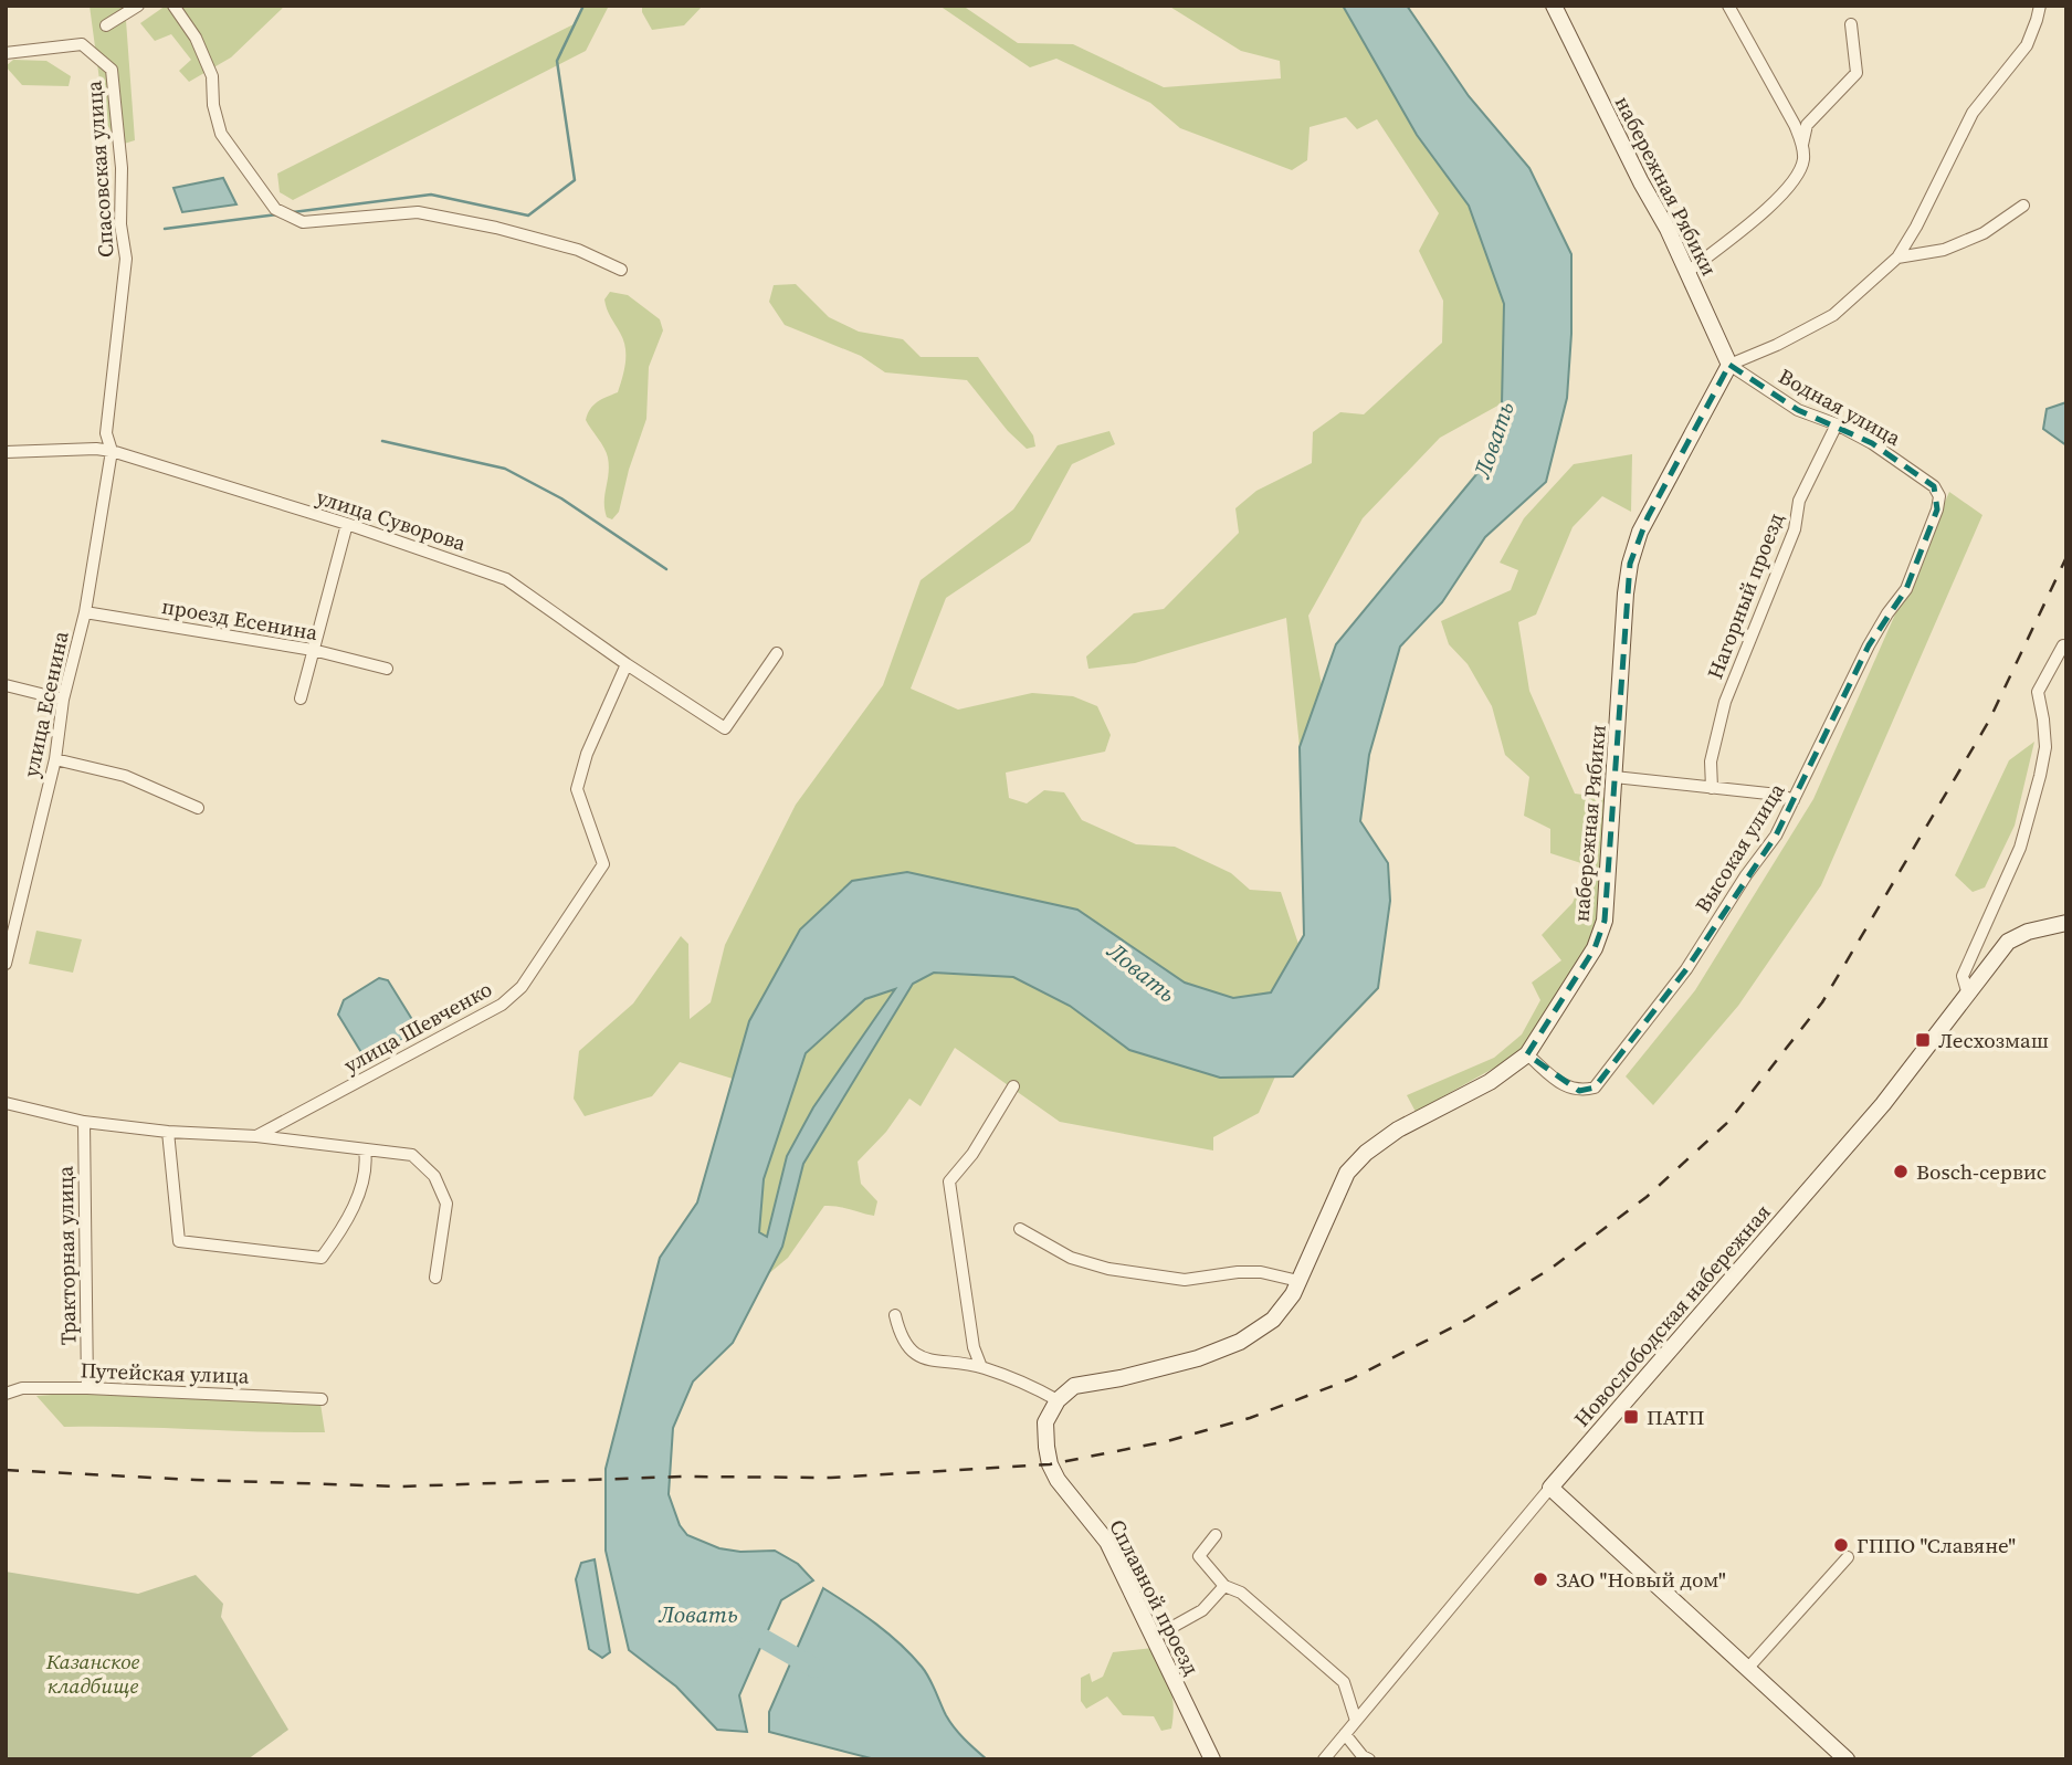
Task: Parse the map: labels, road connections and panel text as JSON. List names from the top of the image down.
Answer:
{
  "streets": {
    "street": [
      "Спасовская улица",
      "набережная Рябики",
      "Водная улица",
      "улица Суворова",
      "Нагорный проезд",
      "проезд Есенина",
      "улица Есенина",
      "Высокая улица",
      "улица Шевченко",
      "Тракторная улица",
      "Новослободская набережная",
      "Путейская улица",
      "Сплавной проезд"
    ]
  },
  "crossings": [
    ["Спасовская улица", "улица Суворова"],
    ["Спасовская улица", "улица Есенина"],
    ["набережная Рябики", "Водная улица"],
    ["набережная Рябики", "Высокая улица"],
    ["набережная Рябики", "Сплавной проезд"],
    ["Водная улица", "Нагорный проезд"],
    ["Водная улица", "Высокая улица"],
    ["улица Суворова", "улица Есенина"],
    ["улица Суворова", "улица Шевченко"],
    ["проезд Есенина", "улица Есенина"],
    ["Тракторная улица", "Путейская улица"]
  ],
  "water": ["Ловать"],
  "parks": ["Казанское кладбище"],
  "places": {
    "transit": ["Лесхозмаш", "ПАТП"],
    "other": ["Bosch-сервис", "ГППО \"Славяне\"", "ЗАО \"Новый дом\""]
  }
}
